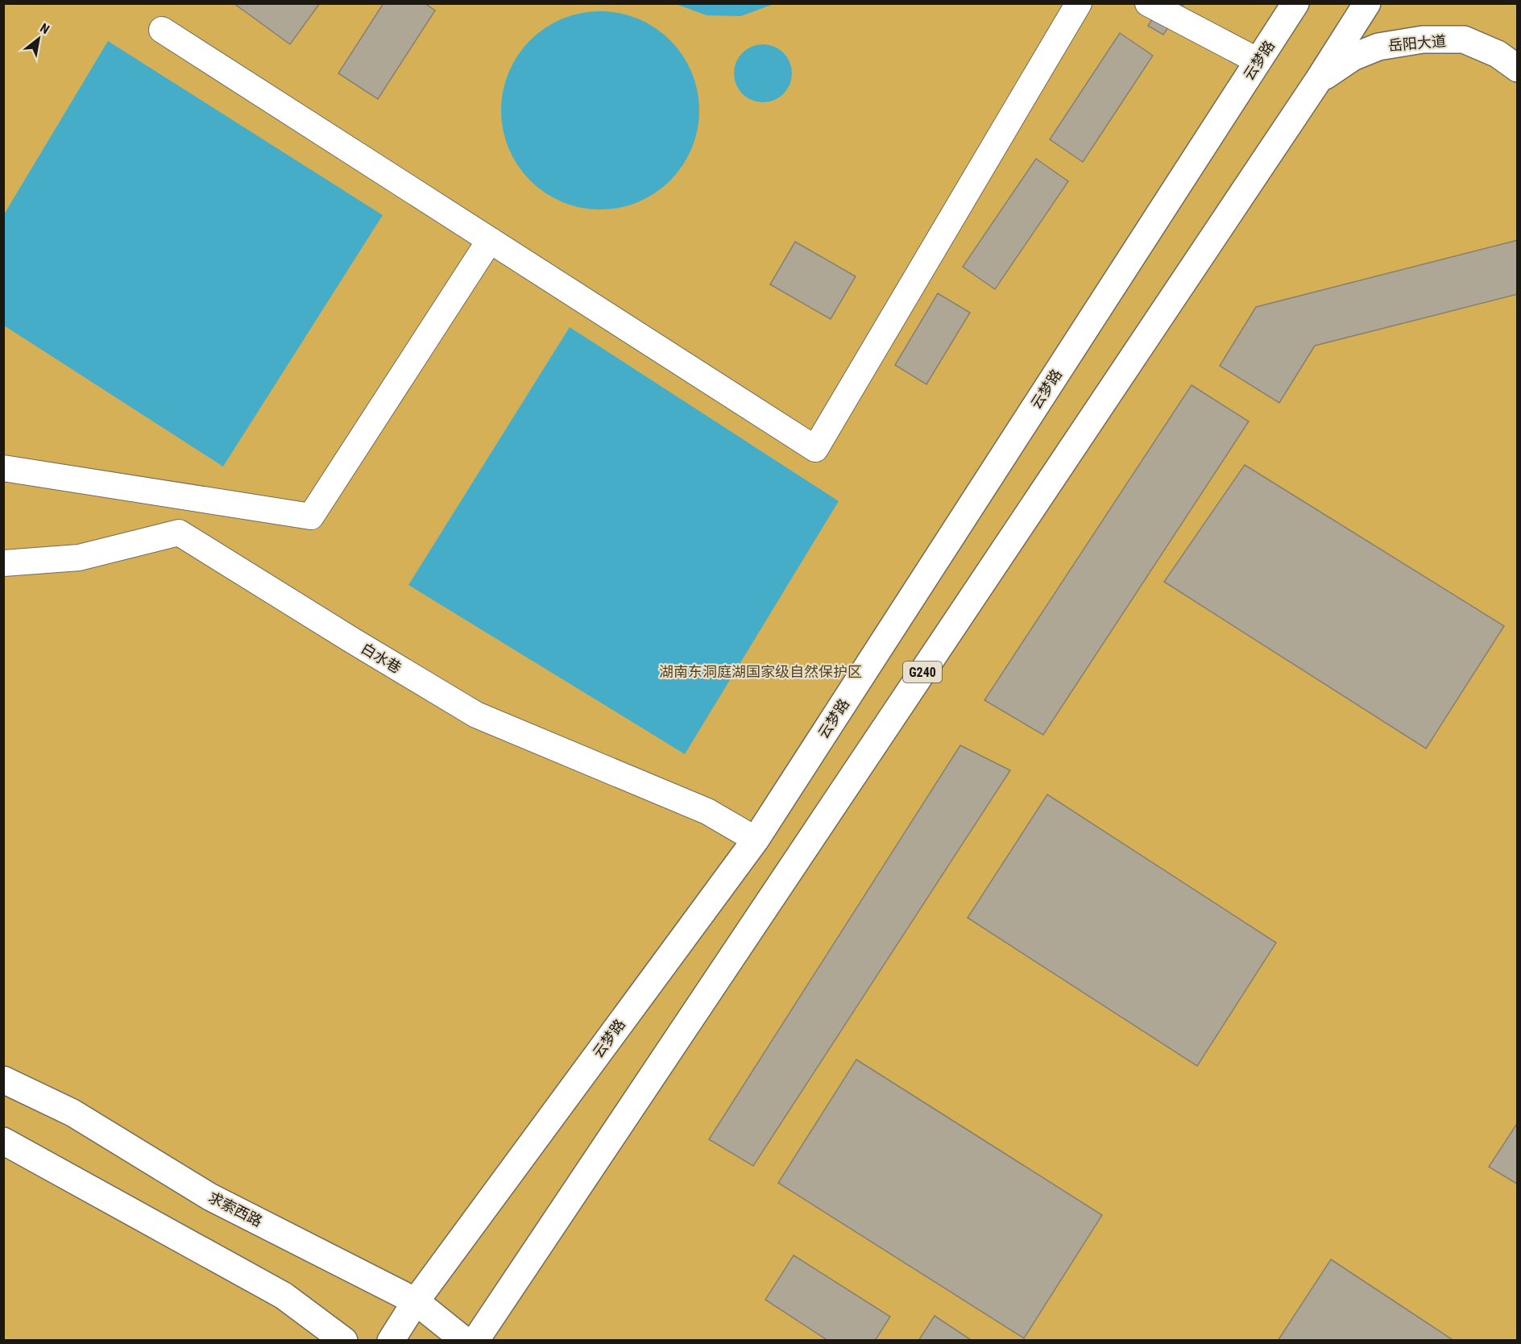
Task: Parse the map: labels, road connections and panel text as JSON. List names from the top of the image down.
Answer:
{
  "streets": {
    "main road": [
      "岳阳大道",
      "云梦路",
      "G240",
      "求索西路"
    ],
    "street": ["白水巷"]
  },
  "crossings": [
    ["岳阳大道", "G240"],
    ["云梦路", "白水巷"],
    ["云梦路", "求索西路"]
  ],
  "parks": ["湖南东洞庭湖国家级自然保护区"],
  "north": "top right"
}
